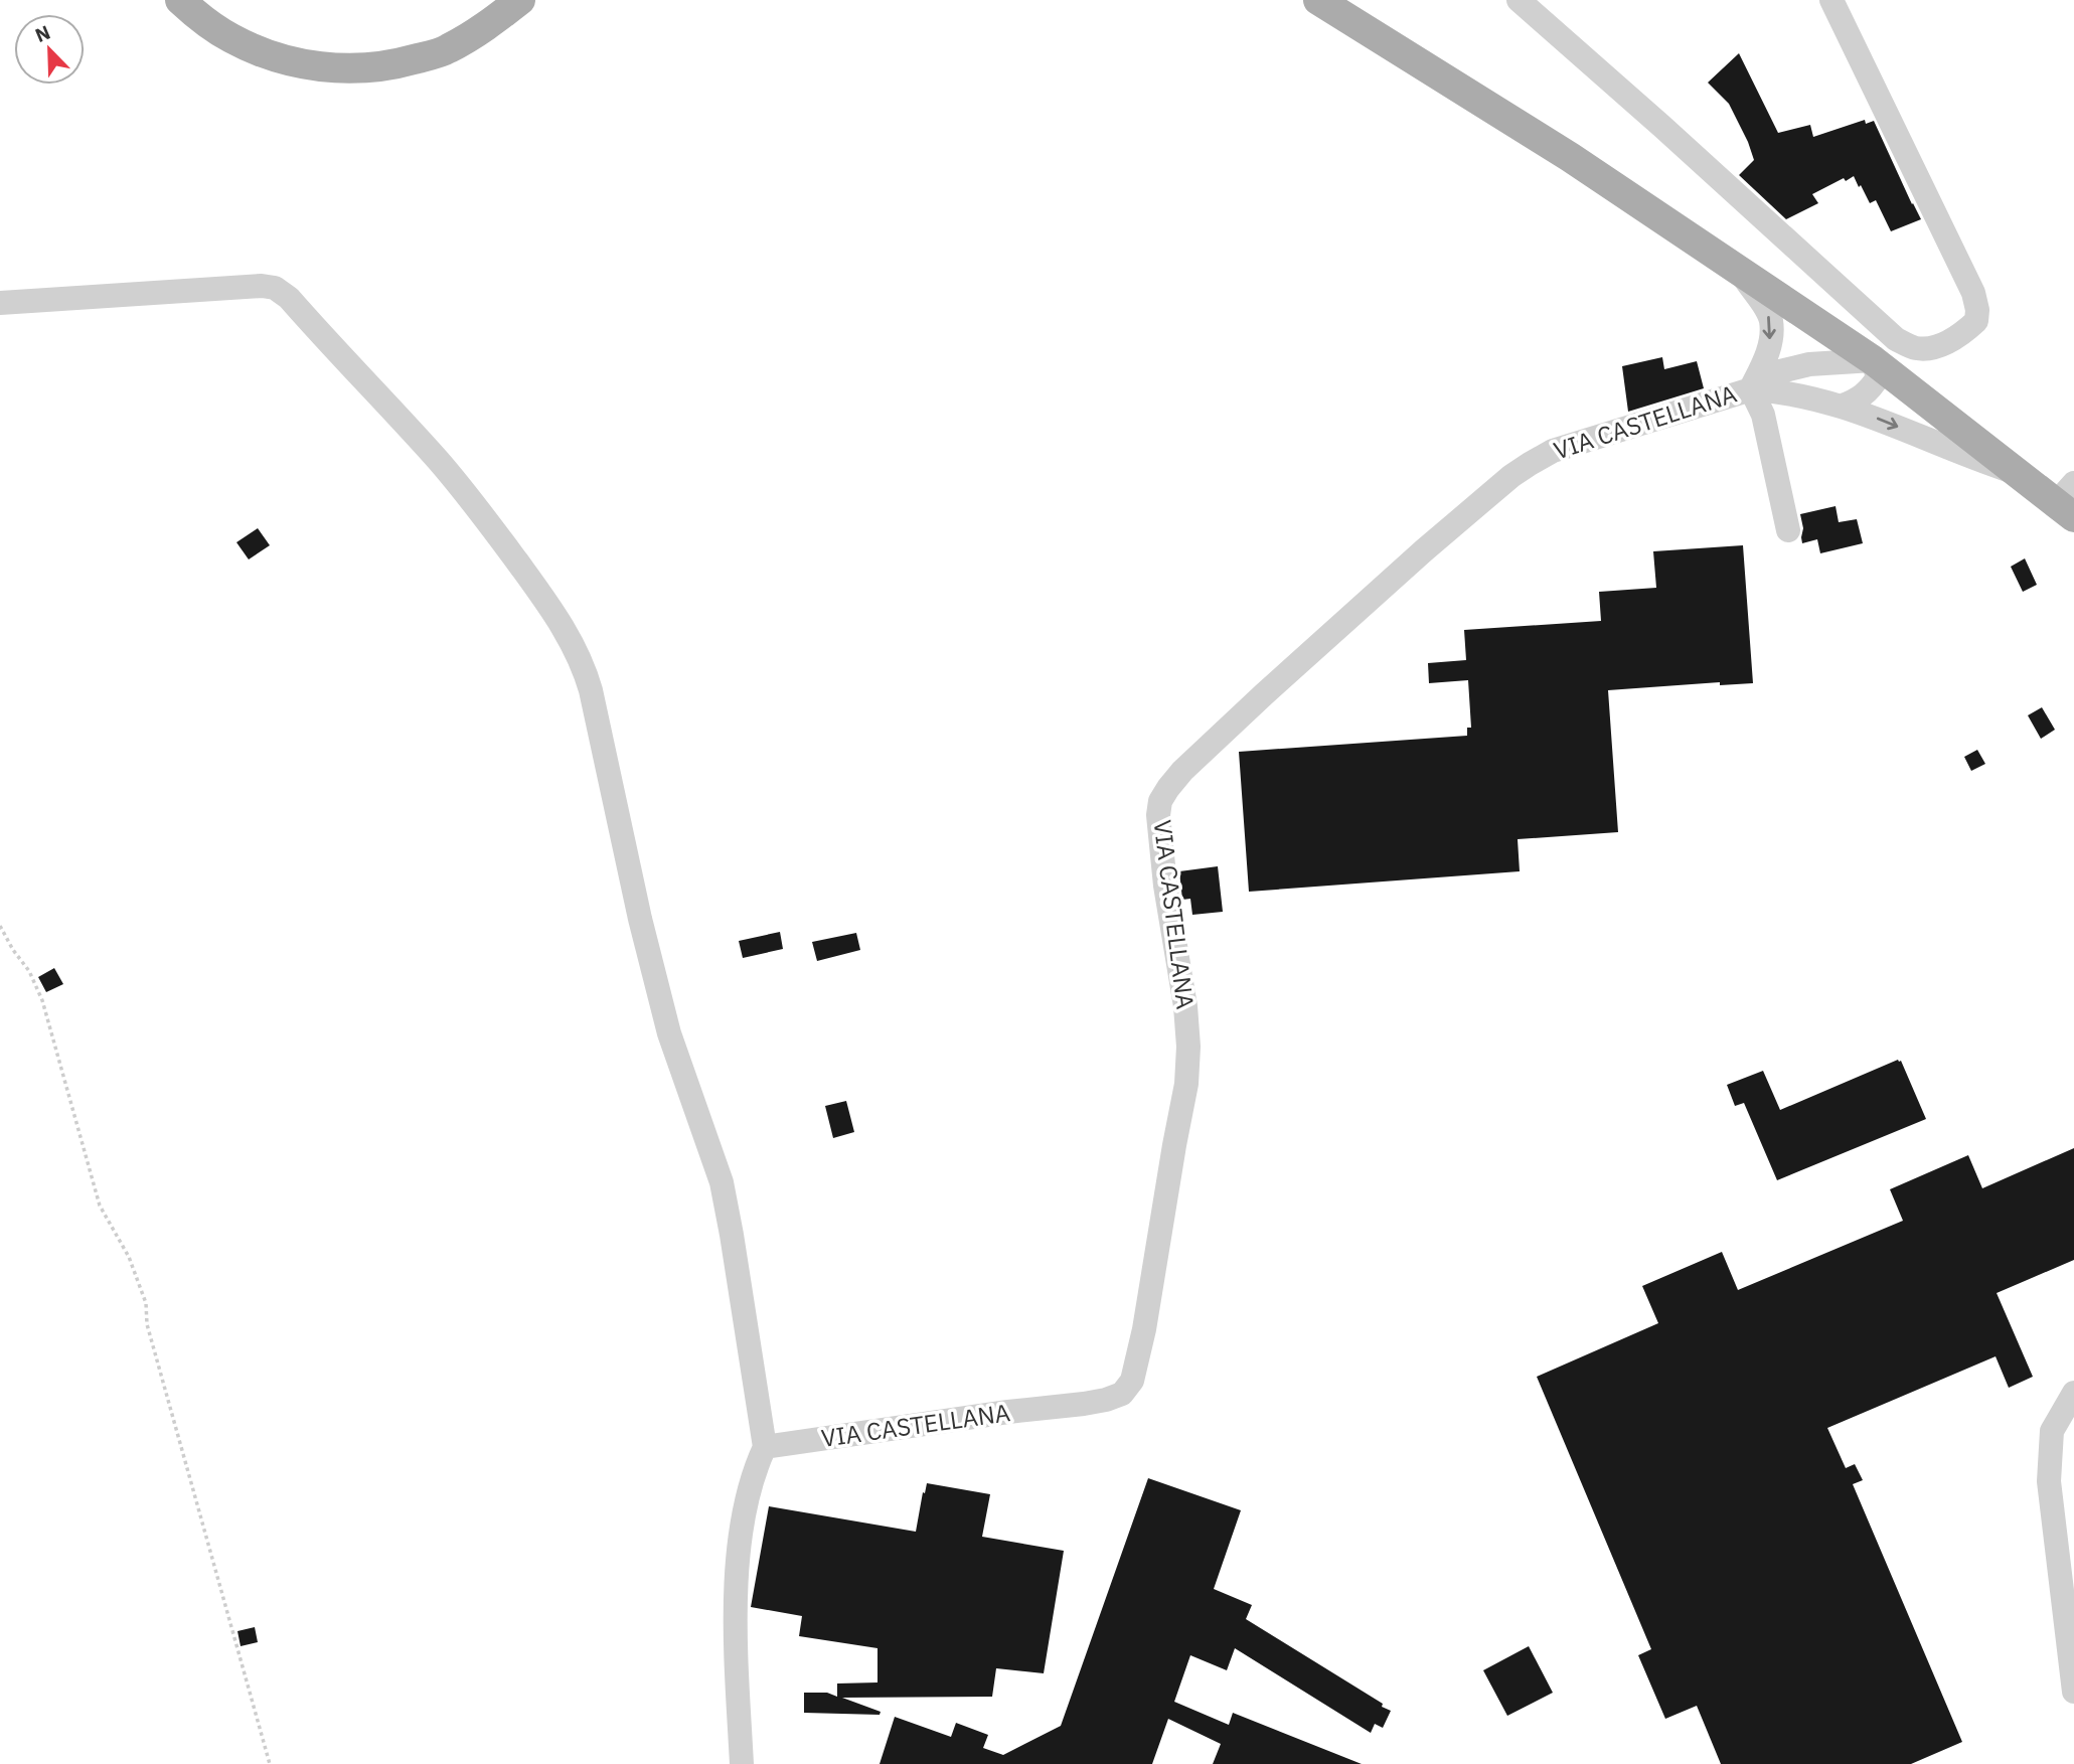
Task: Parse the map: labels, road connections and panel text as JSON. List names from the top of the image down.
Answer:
{
  "streets": {
    "street": ["VIA CASTELLANA"]
  },
  "north": "top left"
}
